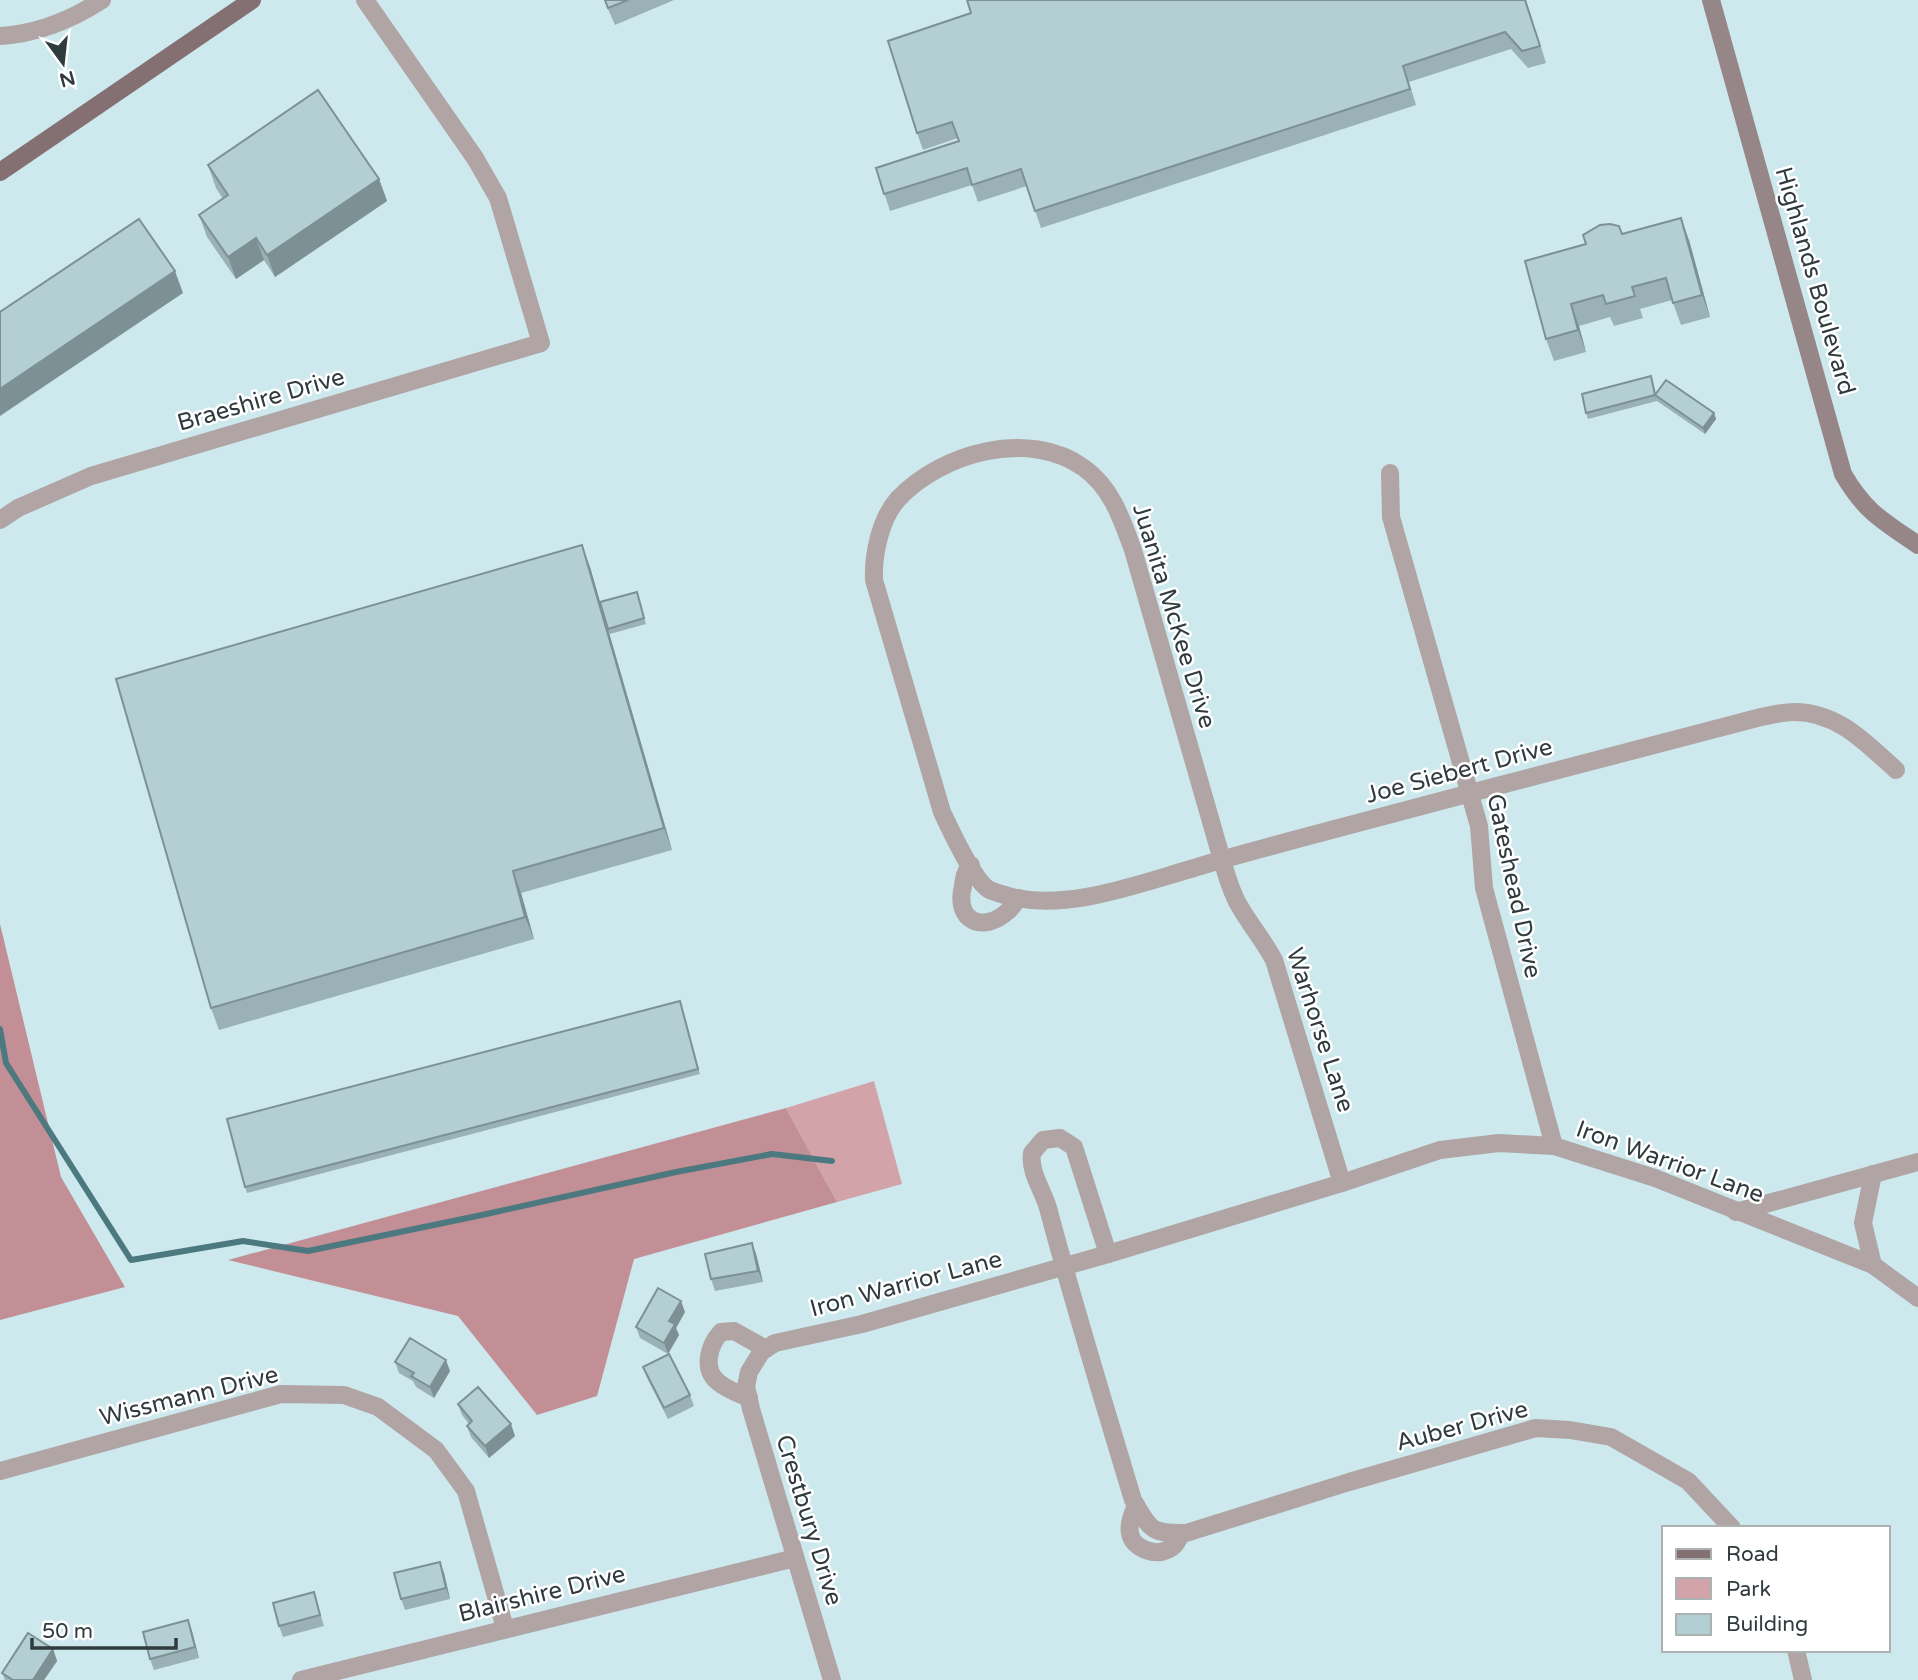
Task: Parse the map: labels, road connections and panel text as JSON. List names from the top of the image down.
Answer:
{
  "streets": {
    "street": [
      "Highlands Boulevard",
      "Braeshire Drive",
      "Juanita McKee Drive",
      "Joe Siebert Drive",
      "Gateshead Drive",
      "Warhorse Lane",
      "Iron Warrior Lane",
      "Wissmann Drive",
      "Auber Drive",
      "Crestbury Drive",
      "Blairshire Drive"
    ]
  },
  "crossings": [
    ["Juanita McKee Drive", "Joe Siebert Drive"],
    ["Juanita McKee Drive", "Warhorse Lane"],
    ["Joe Siebert Drive", "Gateshead Drive"],
    ["Joe Siebert Drive", "Warhorse Lane"],
    ["Gateshead Drive", "Iron Warrior Lane"],
    ["Warhorse Lane", "Iron Warrior Lane"],
    ["Iron Warrior Lane", "Auber Drive"],
    ["Iron Warrior Lane", "Crestbury Drive"],
    ["Wissmann Drive", "Blairshire Drive"],
    ["Crestbury Drive", "Blairshire Drive"]
  ],
  "legend": ["Road", "Park", "Building"],
  "scale_bar": "50 m",
  "north": "bottom"
}
